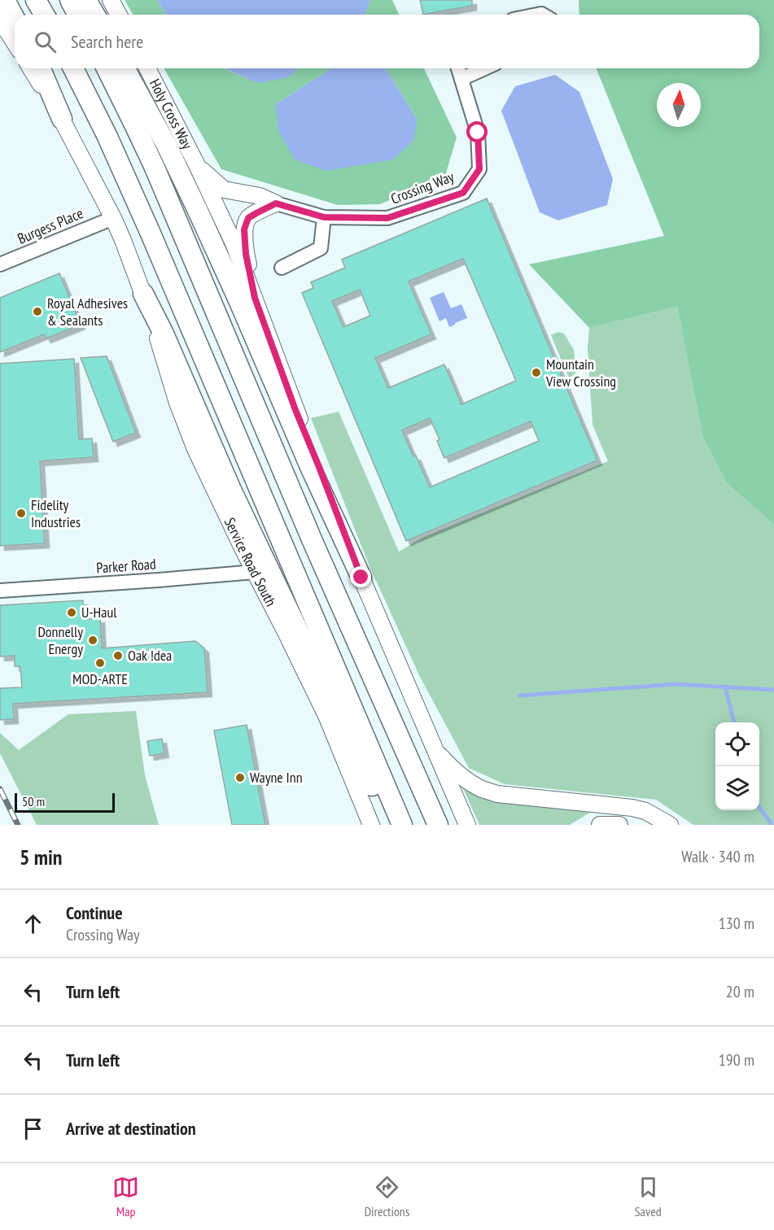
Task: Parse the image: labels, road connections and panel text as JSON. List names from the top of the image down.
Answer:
{
  "streets": {
    "main road": ["Holy Cross Way", "Service Road South"],
    "street": ["Crossing Way", "Burgess Place", "Parker Road"]
  },
  "crossings": [
    ["Burgess Place", "Service Road South"],
    ["Service Road South", "Parker Road"]
  ],
  "places": [
    "Royal Adhesives & Sealants",
    "Mountain View Crossing",
    "Fidelity Industries",
    "U-Haul",
    "Donnelly Energy",
    "Oak !dea",
    "MOD-ARTE",
    "Wayne Inn"
  ],
  "scale_bar": "50 m",
  "north": "top",
  "page": {
    "search": "Search here",
    "scale": "50 m",
    "heading": ["5 min", "Walk · 340 m"],
    "list": [
      ["Continue", "Crossing Way", "130 m"],
      ["Turn left", "20 m"],
      ["Turn left", "190 m"],
      "Arrive at destination"
    ],
    "nav": ["Map", "Directions", "Saved"]
  }
}
